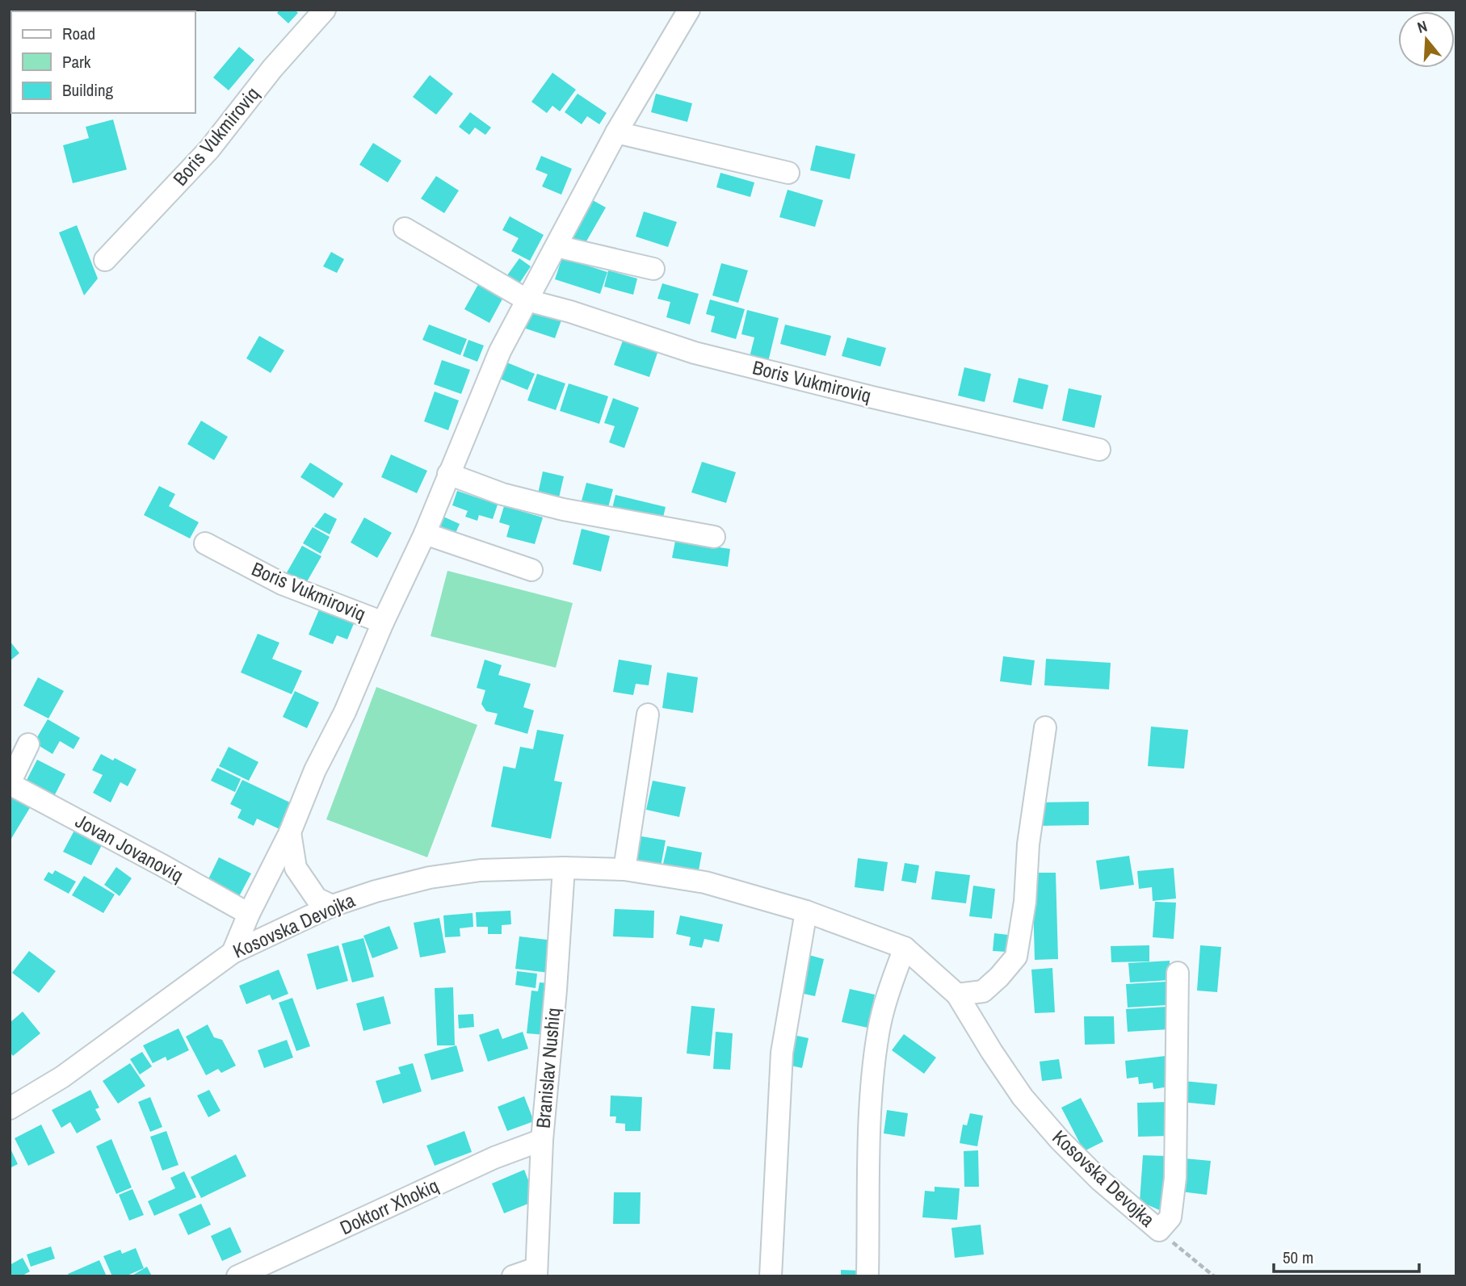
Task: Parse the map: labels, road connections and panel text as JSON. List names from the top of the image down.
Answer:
{
  "streets": {
    "street": [
      "Boris Vukmiroviq",
      "Jovan Jovanoviq",
      "Kosovska Devojka",
      "Branislav Nushiq",
      "Doktorr Xhokiq"
    ]
  },
  "crossings": [
    ["Kosovska Devojka", "Branislav Nushiq"],
    ["Branislav Nushiq", "Doktorr Xhokiq"]
  ],
  "legend": ["Road", "Park", "Building"],
  "scale_bar": "50 m",
  "north": "top"
}
